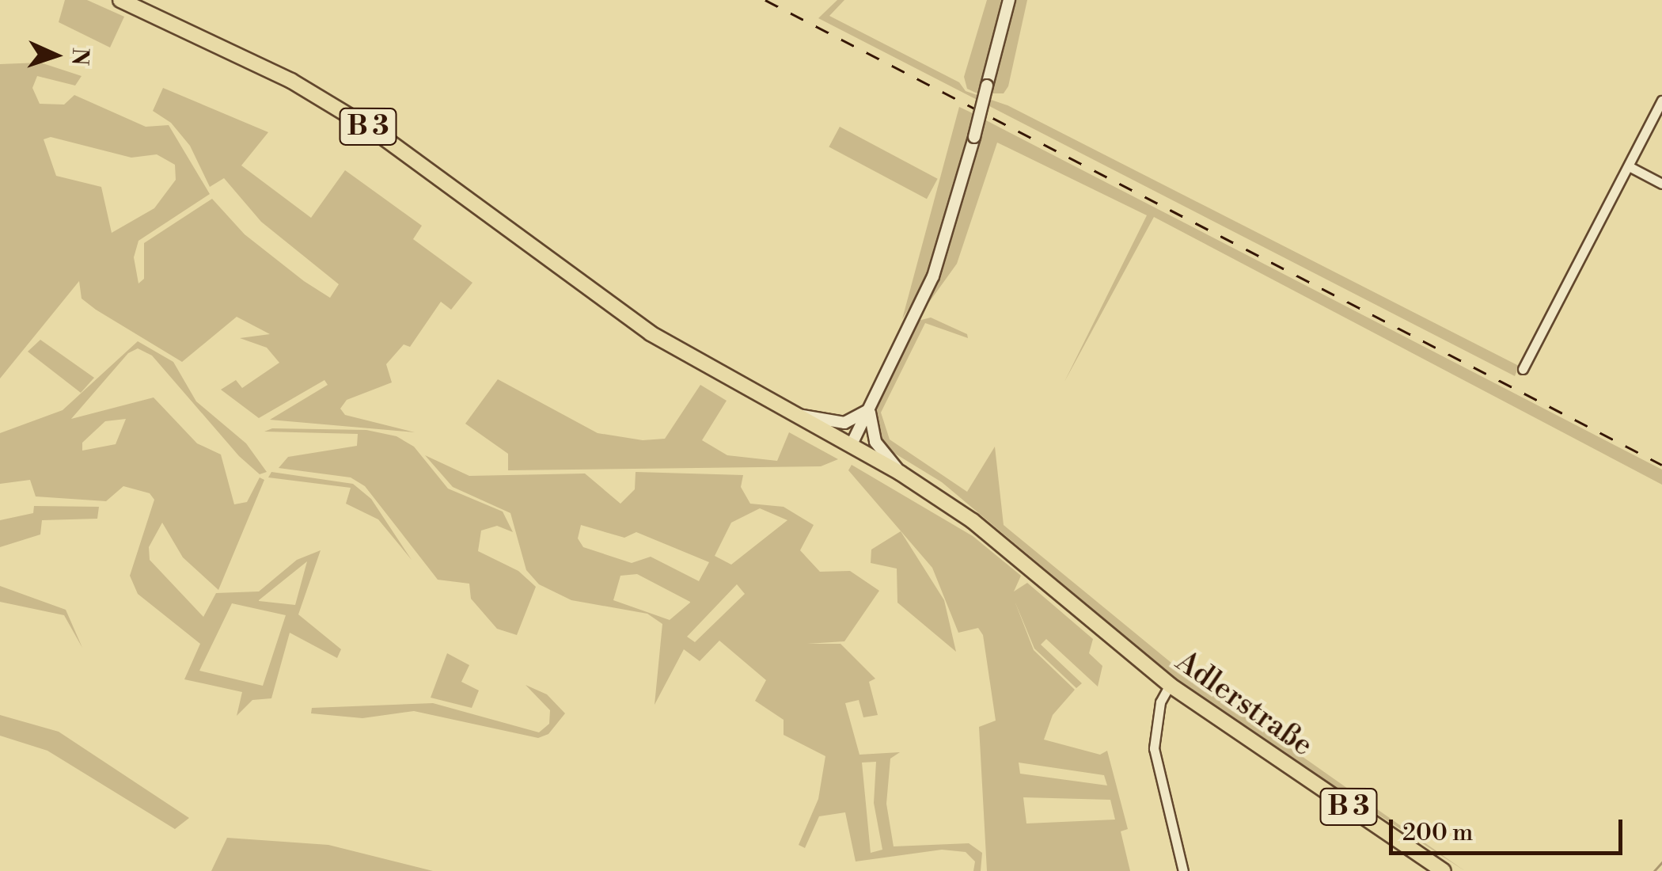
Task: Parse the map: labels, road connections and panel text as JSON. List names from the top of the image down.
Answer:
{
  "streets": {
    "main road": ["B 3", "Adlerstraße"]
  },
  "crossings": [
    ["B 3", "Adlerstraße"]
  ],
  "scale_bar": "200 m",
  "north": "right"
}
